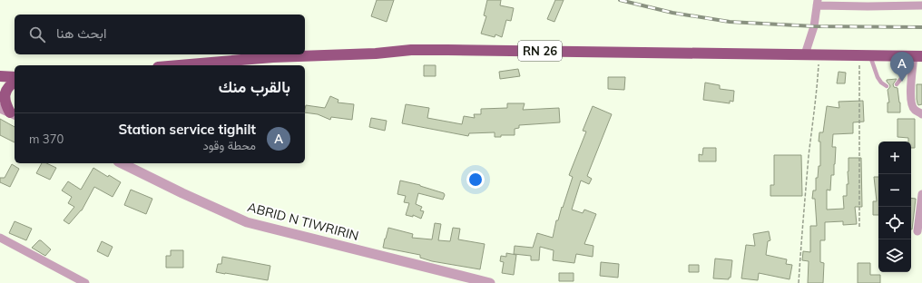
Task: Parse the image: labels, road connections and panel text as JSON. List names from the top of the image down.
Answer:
{
  "streets": {
    "main road": ["RN 26"],
    "street": ["ABRID N TIWRIRIN"]
  },
  "page": {
    "search": "ابحث هنا",
    "pins": "A",
    "heading": "بالقرب منك",
    "list": [
      {
        "mark": "A",
        "name": "Station service tighilt",
        "note": "محطة وقود",
        "value": "370 m"
      }
    ],
    "map_buttons": ["+", "−"]
  }
}
